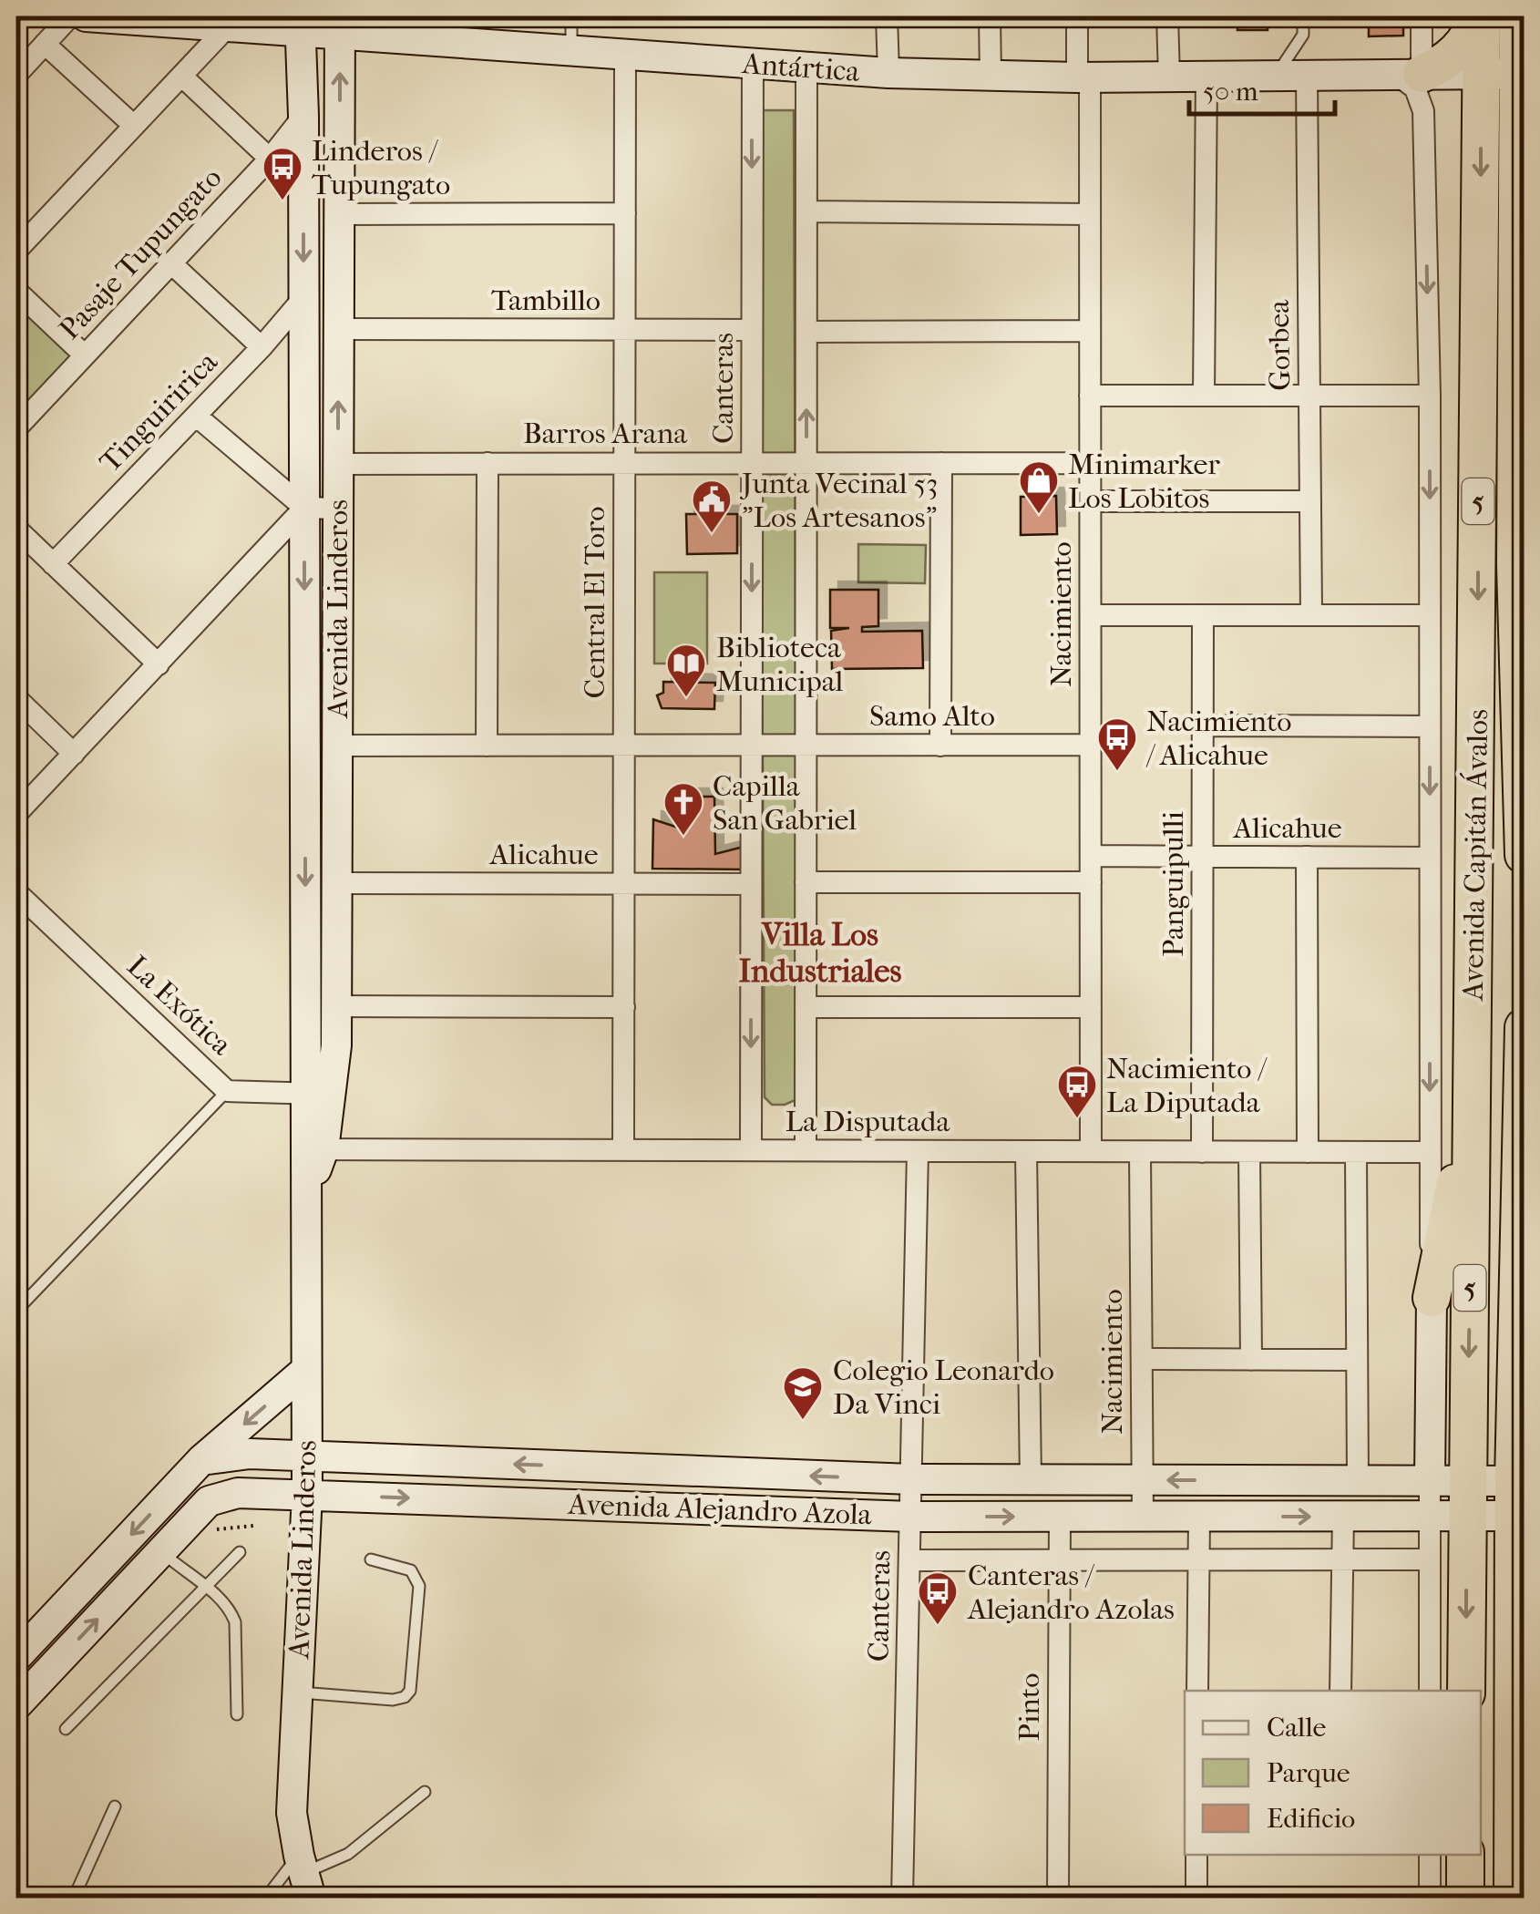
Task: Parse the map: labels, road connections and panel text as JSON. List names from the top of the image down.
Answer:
{
  "streets": {
    "highway": ["5", "Avenida Capitán Ávalos"],
    "street": [
      "Antártica",
      "Pasaje Tupungato",
      "Tambillo",
      "Gorbea",
      "Canteras",
      "Tinguiririca",
      "Barros Arana",
      "Central El Toro",
      "Avenida Linderos",
      "Nacimiento",
      "Samo Alto",
      "Alicahue",
      "Panguipulli",
      "La Exótica",
      "La Disputada",
      "Avenida Alejandro Azola",
      "Pinto"
    ]
  },
  "crossings": [
    ["Antártica", "Gorbea"],
    ["Antártica", "Canteras"],
    ["Antártica", "Central El Toro"],
    ["Antártica", "Avenida Linderos"],
    ["Antártica", "Nacimiento"],
    ["Antártica", "Avenida Capitán Ávalos"],
    ["Pasaje Tupungato", "Avenida Linderos"],
    ["Tambillo", "Canteras"],
    ["Tambillo", "Central El Toro"],
    ["Tambillo", "Avenida Linderos"],
    ["Canteras", "Barros Arana"],
    ["Canteras", "Samo Alto"],
    ["Canteras", "Alicahue"],
    ["Canteras", "La Disputada"],
    ["Canteras", "Avenida Alejandro Azola"],
    ["Tinguiririca", "Avenida Linderos"],
    ["Barros Arana", "Central El Toro"],
    ["Barros Arana", "Avenida Linderos"],
    ["Barros Arana", "Nacimiento"],
    ["Central El Toro", "Samo Alto"],
    ["Central El Toro", "Alicahue"],
    ["Central El Toro", "La Disputada"],
    ["Avenida Linderos", "Samo Alto"],
    ["Avenida Linderos", "Alicahue"],
    ["Avenida Linderos", "La Exótica"],
    ["Avenida Linderos", "La Disputada"],
    ["Avenida Linderos", "Avenida Alejandro Azola"],
    ["Nacimiento", "Samo Alto"],
    ["Nacimiento", "Alicahue"],
    ["Nacimiento", "La Disputada"],
    ["Nacimiento", "Avenida Alejandro Azola"],
    ["Alicahue", "Avenida Capitán Ávalos"],
    ["Alicahue", "Panguipulli"],
    ["Avenida Capitán Ávalos", "La Disputada"],
    ["Avenida Capitán Ávalos", "Avenida Alejandro Azola"],
    ["Panguipulli", "La Disputada"],
    ["Avenida Alejandro Azola", "Pinto"]
  ],
  "districts": ["Villa Los Industriales"],
  "places": {
    "bus stop": [
      "Linderos / Tupungato",
      "Nacimiento / Alicahue",
      "Nacimiento / La Diputada",
      "Canteras / Alejandro Azolas"
    ],
    "shop": ["Minimarker Los Lobitos"],
    "public building": ["Junta Vecinal 53 \"Los Artesanos\""],
    "library": ["Biblioteca Municipal"],
    "church": ["Capilla San Gabriel"],
    "school or university": ["Colegio Leonardo Da Vinci"]
  },
  "legend": ["Calle", "Parque", "Edificio"],
  "scale_bar": "50 m"
}
